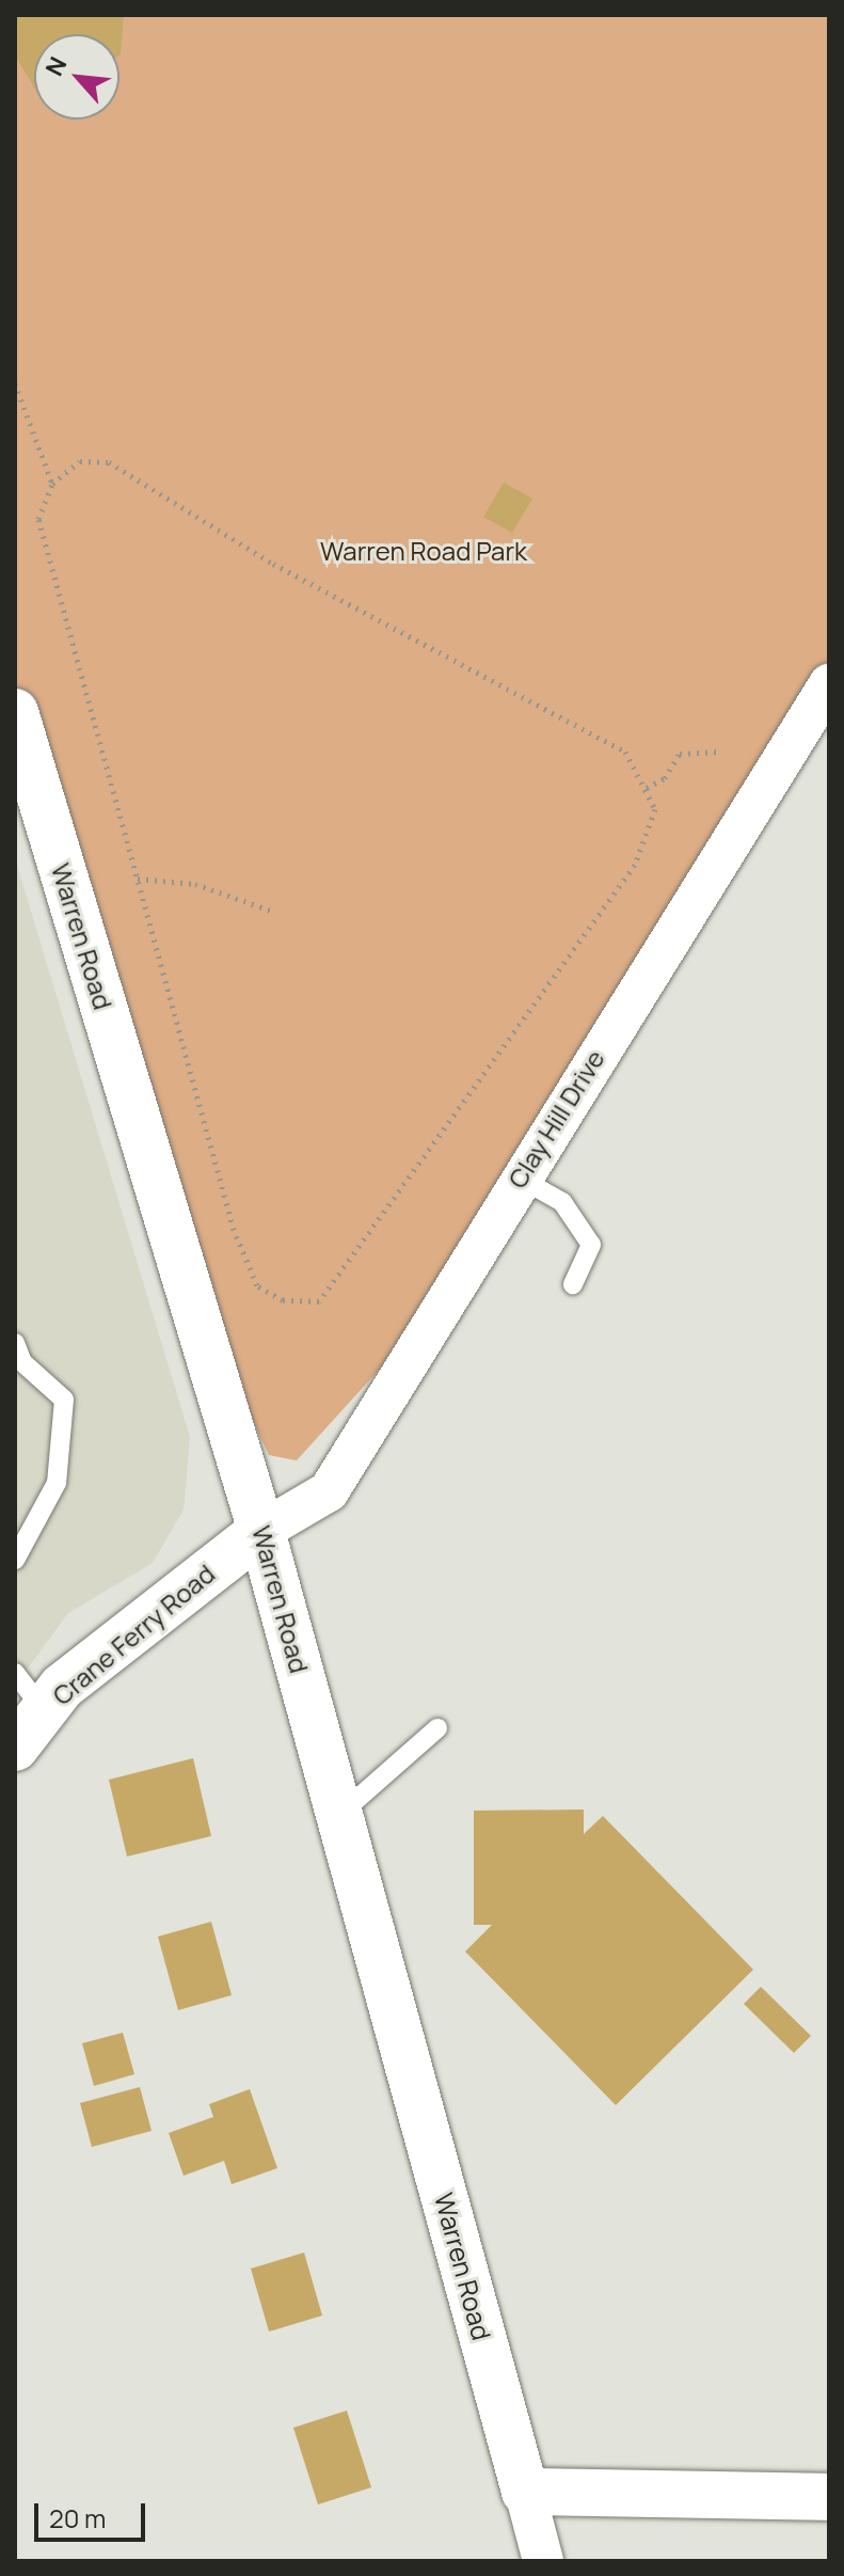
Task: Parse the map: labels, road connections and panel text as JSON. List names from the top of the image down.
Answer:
{
  "streets": {
    "street": ["Warren Road", "Clay Hill Drive", "Crane Ferry Road"]
  },
  "crossings": [
    ["Warren Road", "Clay Hill Drive"],
    ["Warren Road", "Crane Ferry Road"],
    ["Clay Hill Drive", "Crane Ferry Road"]
  ],
  "parks": ["Warren Road Park"],
  "scale_bar": "20 m",
  "north": "top left"
}
